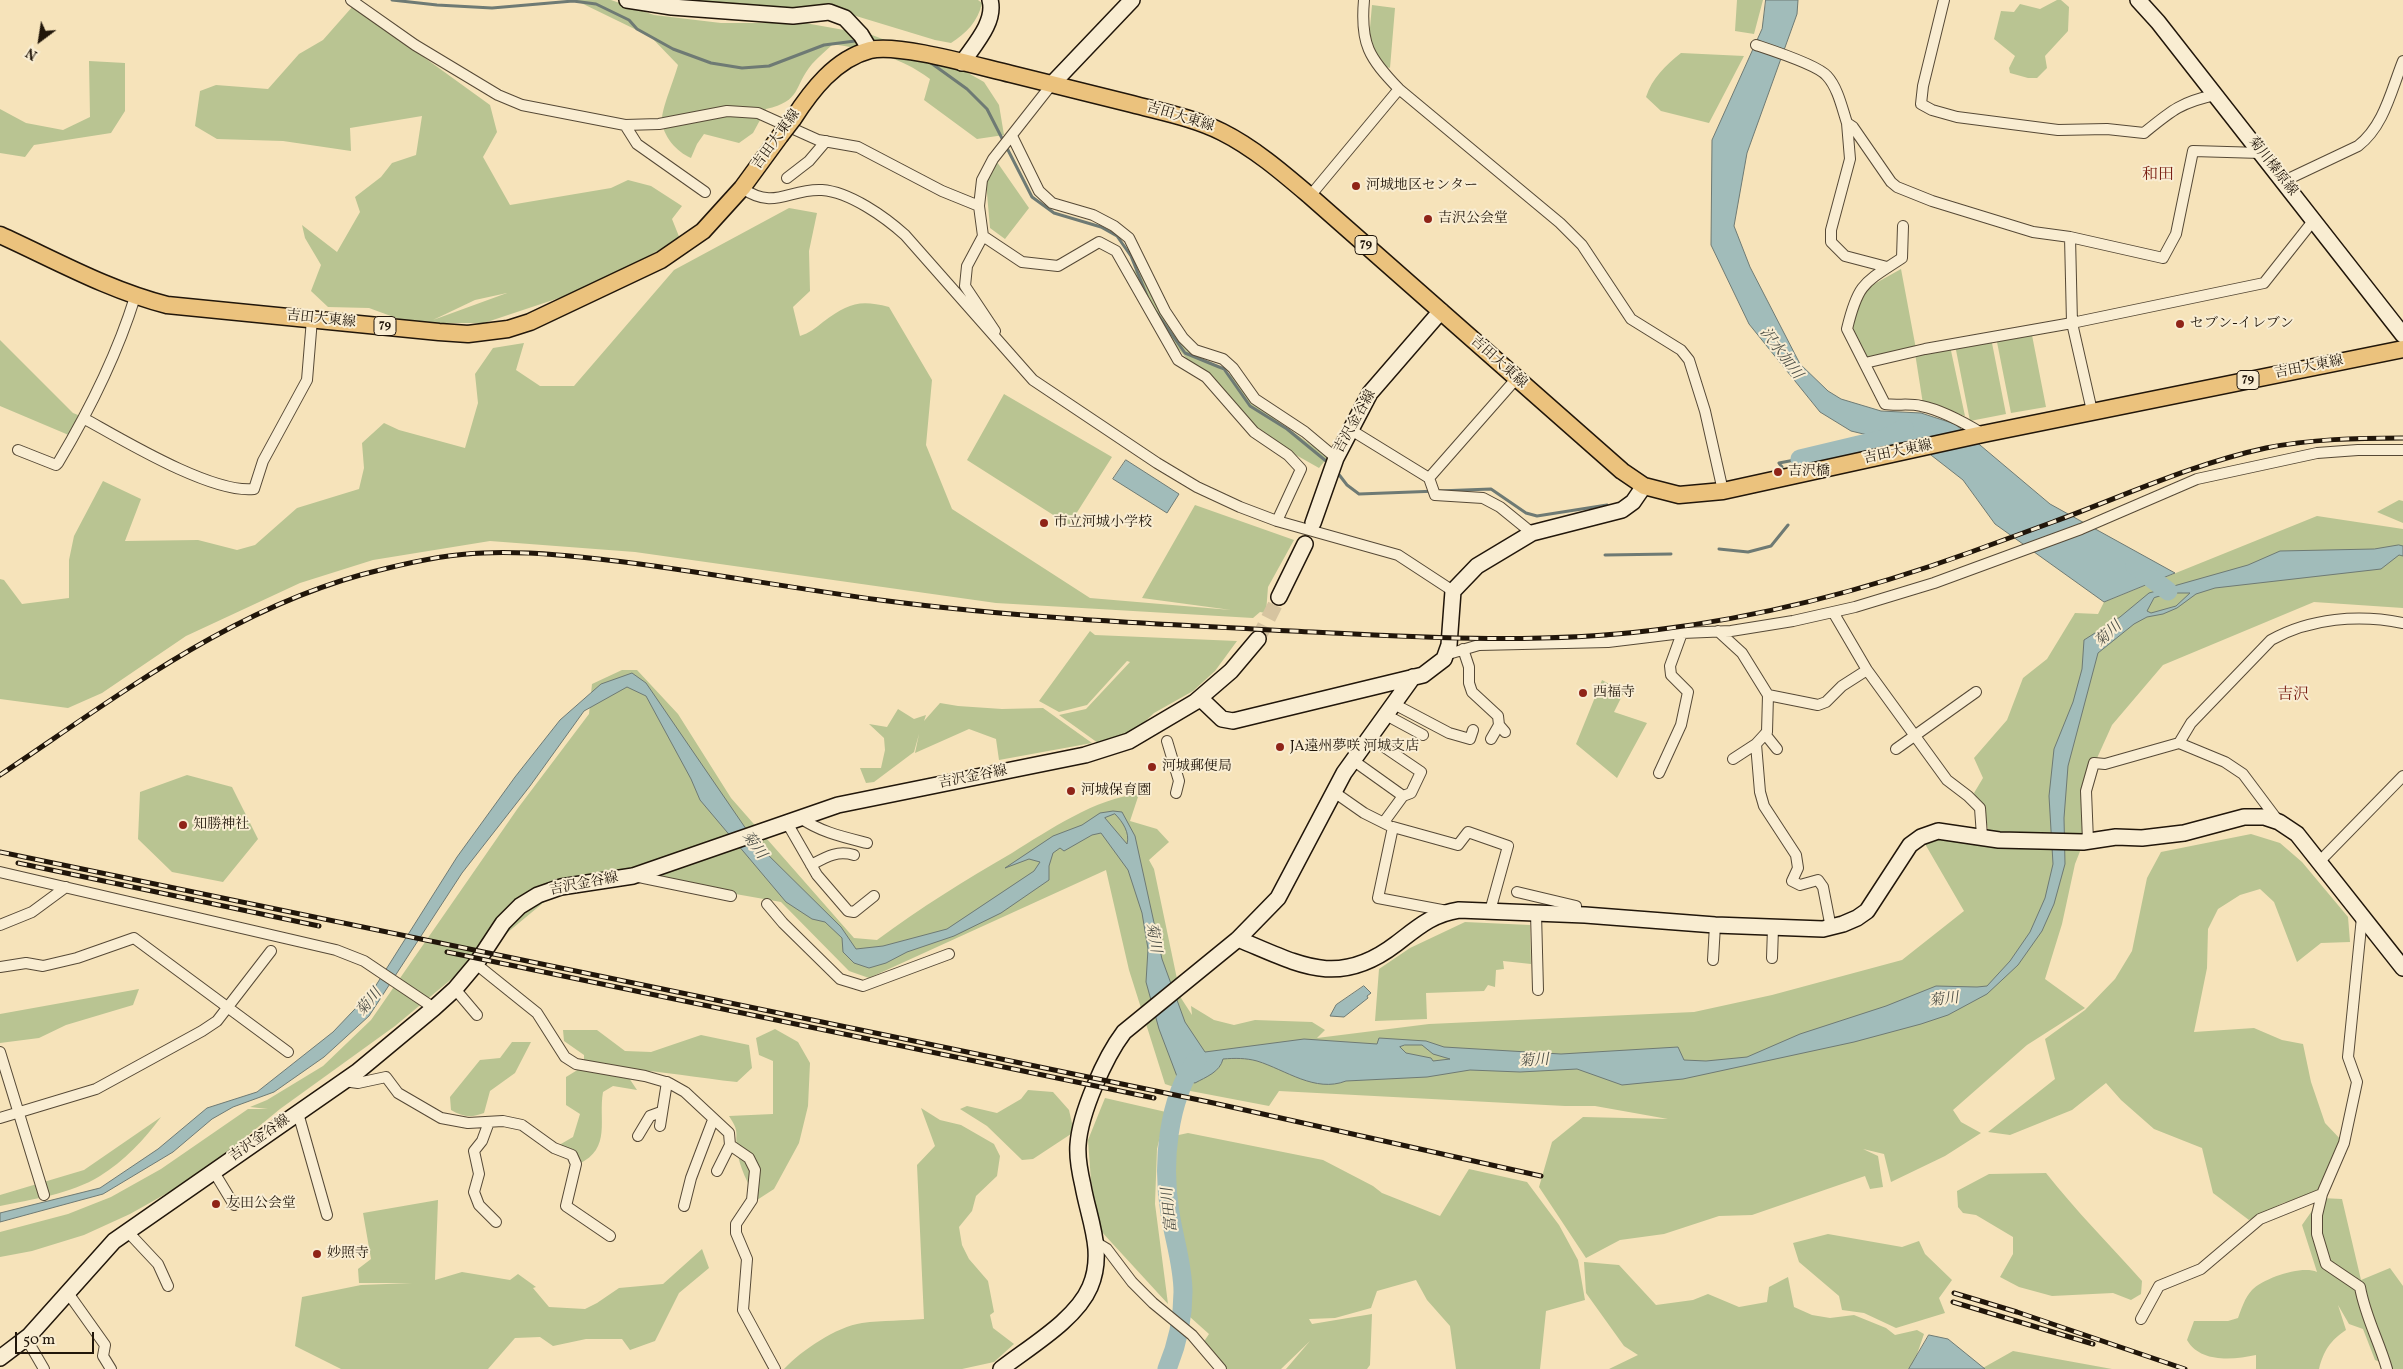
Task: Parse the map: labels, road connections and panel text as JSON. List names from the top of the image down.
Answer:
{
  "streets": {
    "main road": ["吉田大東線", "79"],
    "street": ["菊川榛原線", "吉沢金谷線"]
  },
  "crossings": [
    ["吉田大東線", "吉沢金谷線"]
  ],
  "districts": ["和田", "吉沢"],
  "water": ["沢水加川", "菊川", "富田川"],
  "places": [
    "河城地区センター",
    "吉沢公会堂",
    "セブン-イレブン",
    "吉沢橋",
    "市立河城小学校",
    "西福寺",
    "JA遠州夢咲 河城支店",
    "河城郵便局",
    "河城保育園",
    "知勝神社",
    "友田公会堂",
    "妙照寺"
  ],
  "scale_bar": "50 m",
  "north": "bottom left"
}
